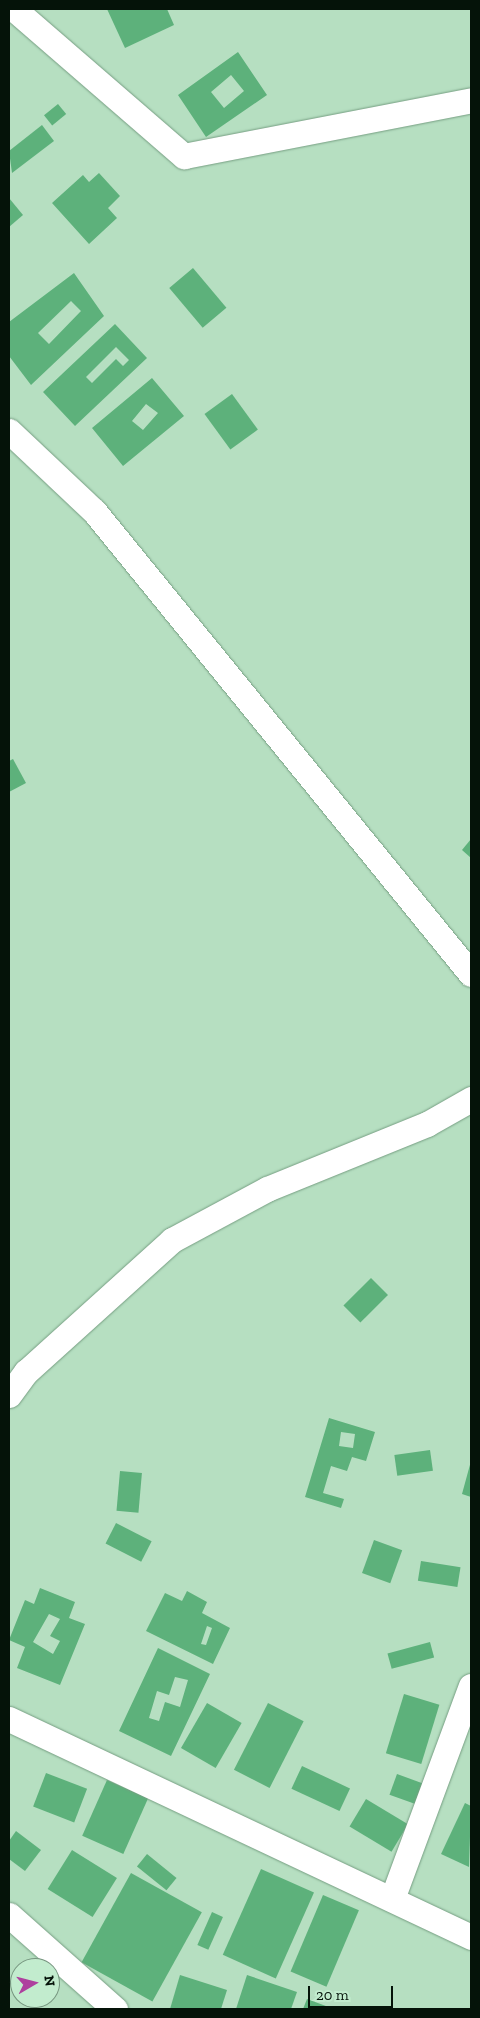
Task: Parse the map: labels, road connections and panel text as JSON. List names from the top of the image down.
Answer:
{
  "scale_bar": "20 m",
  "north": "right"
}
